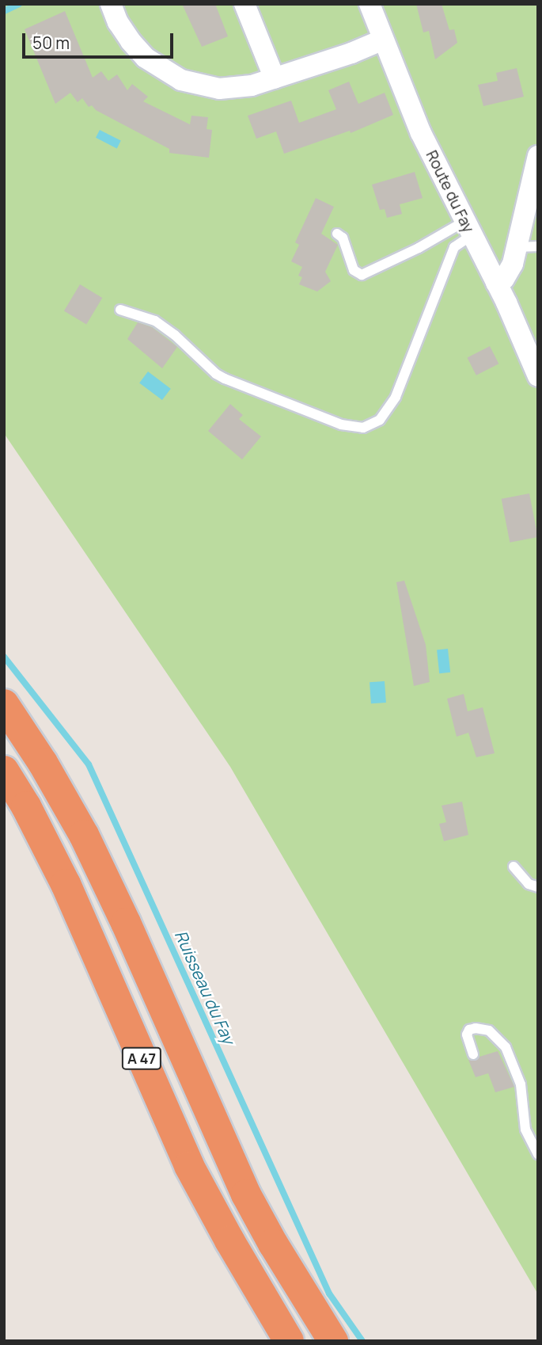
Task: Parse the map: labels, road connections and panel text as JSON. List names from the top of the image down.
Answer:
{
  "streets": {
    "highway": ["A 47"],
    "street": ["Route du Fay"]
  },
  "water": ["Ruisseau du Fay"],
  "scale_bar": "50 m"
}
